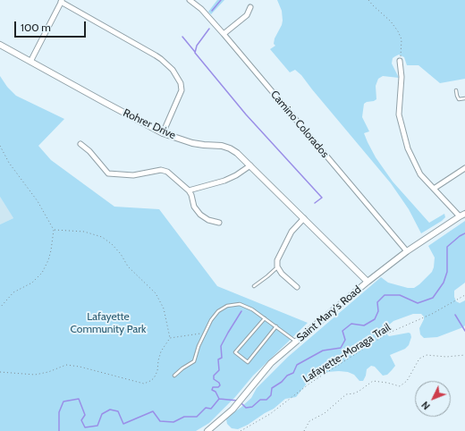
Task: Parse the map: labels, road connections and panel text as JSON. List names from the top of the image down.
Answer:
{
  "streets": {
    "street": ["Rohrer Drive", "Camino Colorados", "Saint Mary's Road"],
    "path": ["Lafayette-Moraga Trail"]
  },
  "crossings": [
    ["Rohrer Drive", "Saint Mary's Road"],
    ["Camino Colorados", "Saint Mary's Road"]
  ],
  "parks": ["Lafayette Community Park"],
  "scale_bar": "100 m",
  "north": "bottom left"
}
